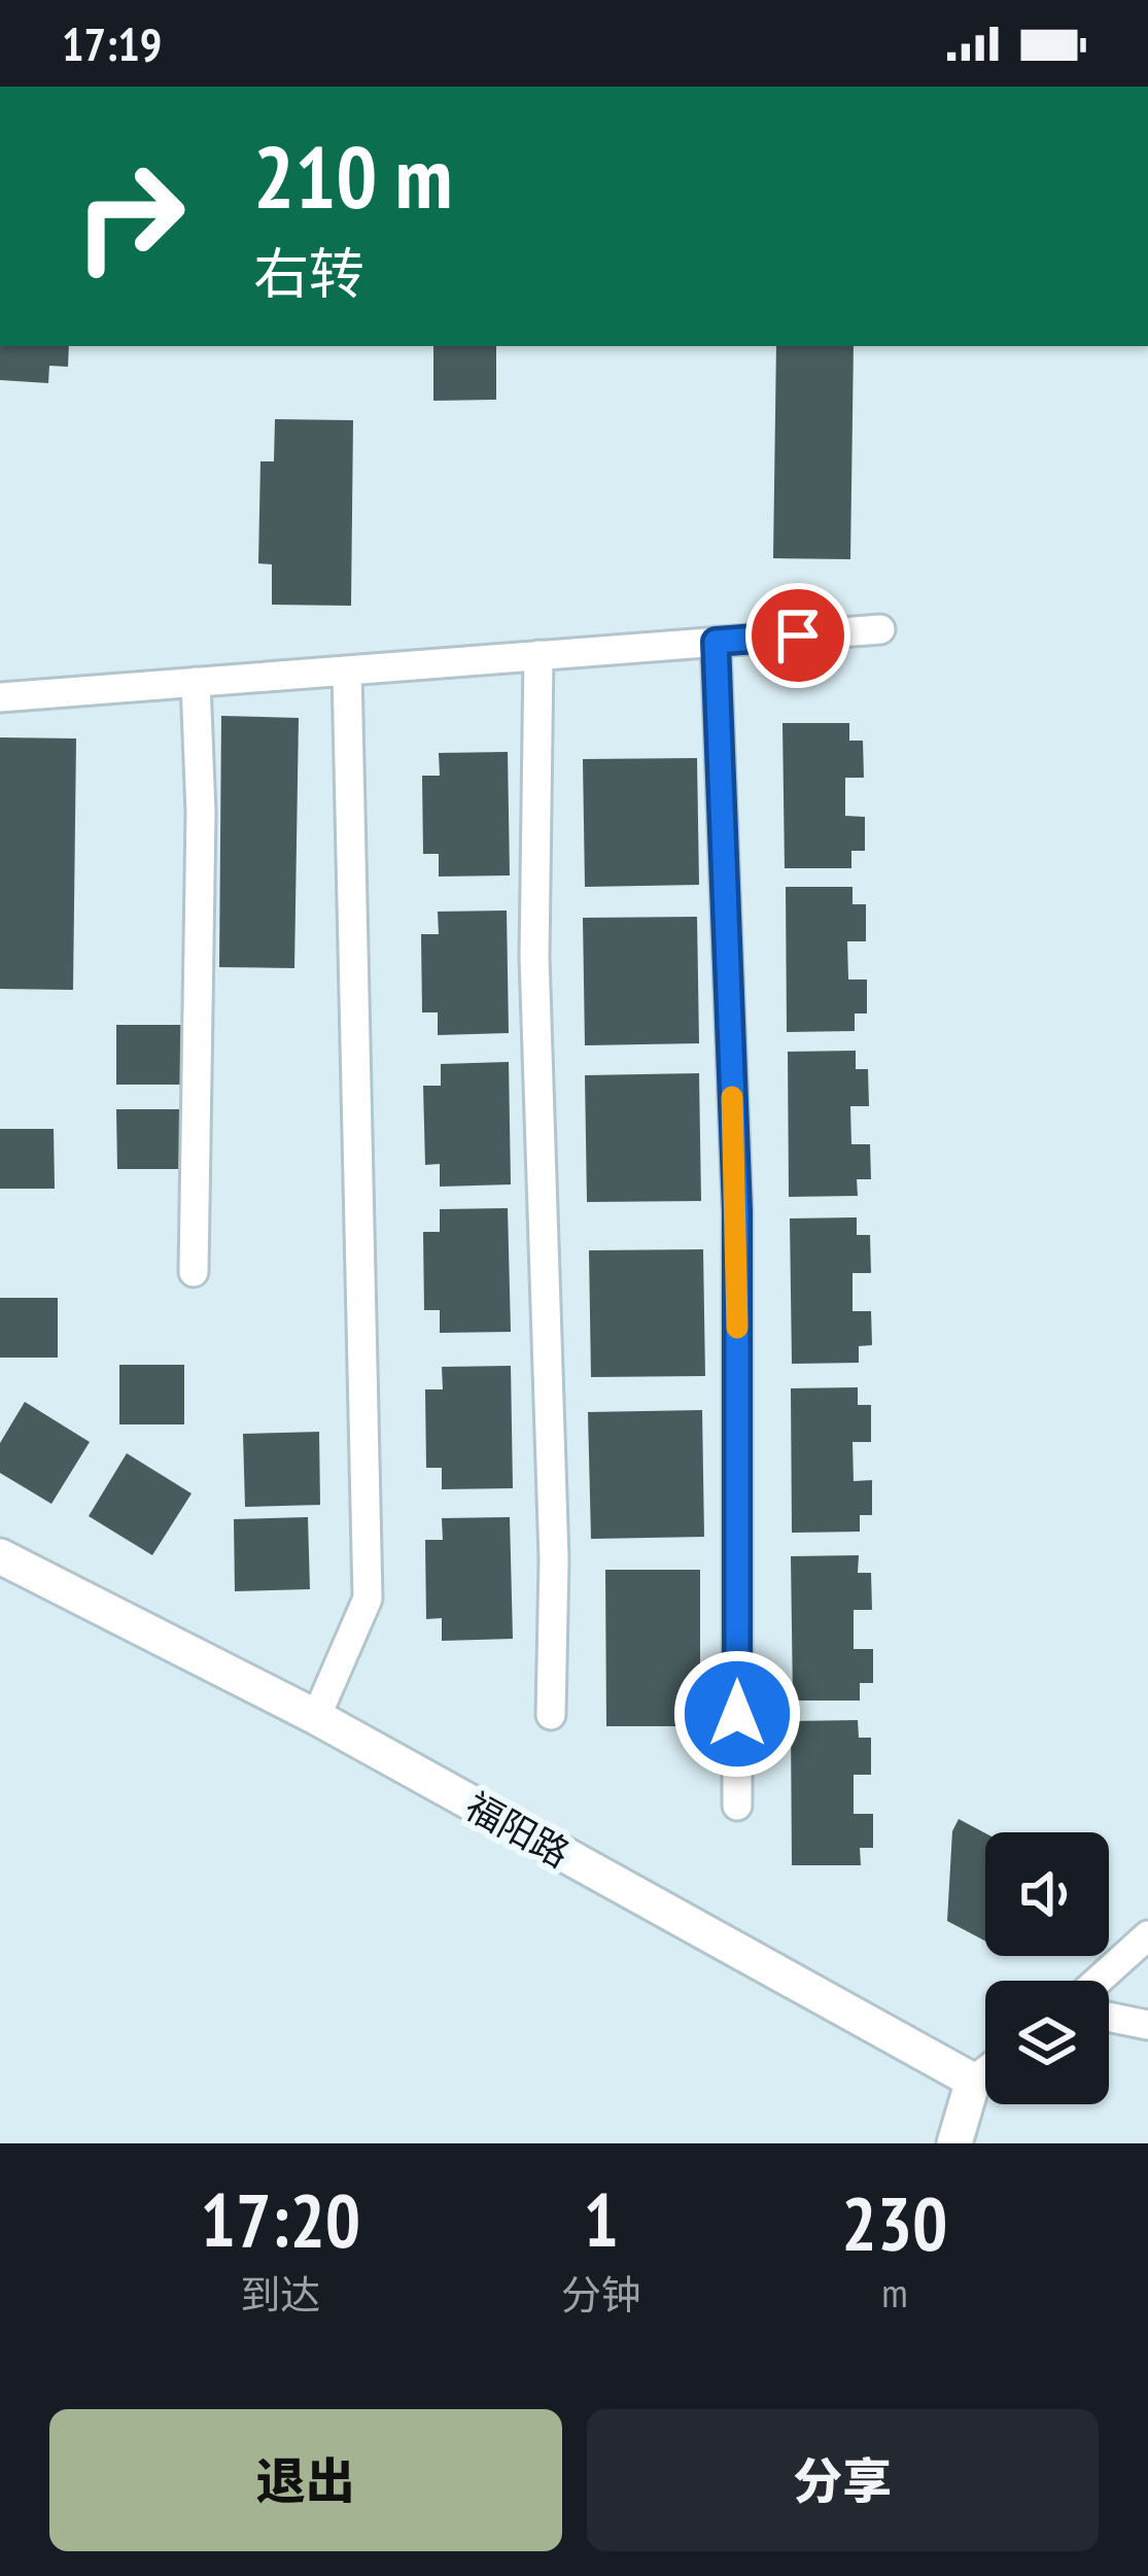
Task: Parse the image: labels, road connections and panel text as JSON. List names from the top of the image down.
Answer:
{
  "streets": {
    "street": ["福阳路"]
  },
  "page": {
    "status": "17:19",
    "turn": ["210 m", "右转"],
    "eta": [
      "17:20",
      "到达",
      "1",
      "分钟",
      "230",
      "m"
    ],
    "buttons": ["退出", "分享"]
  }
}
